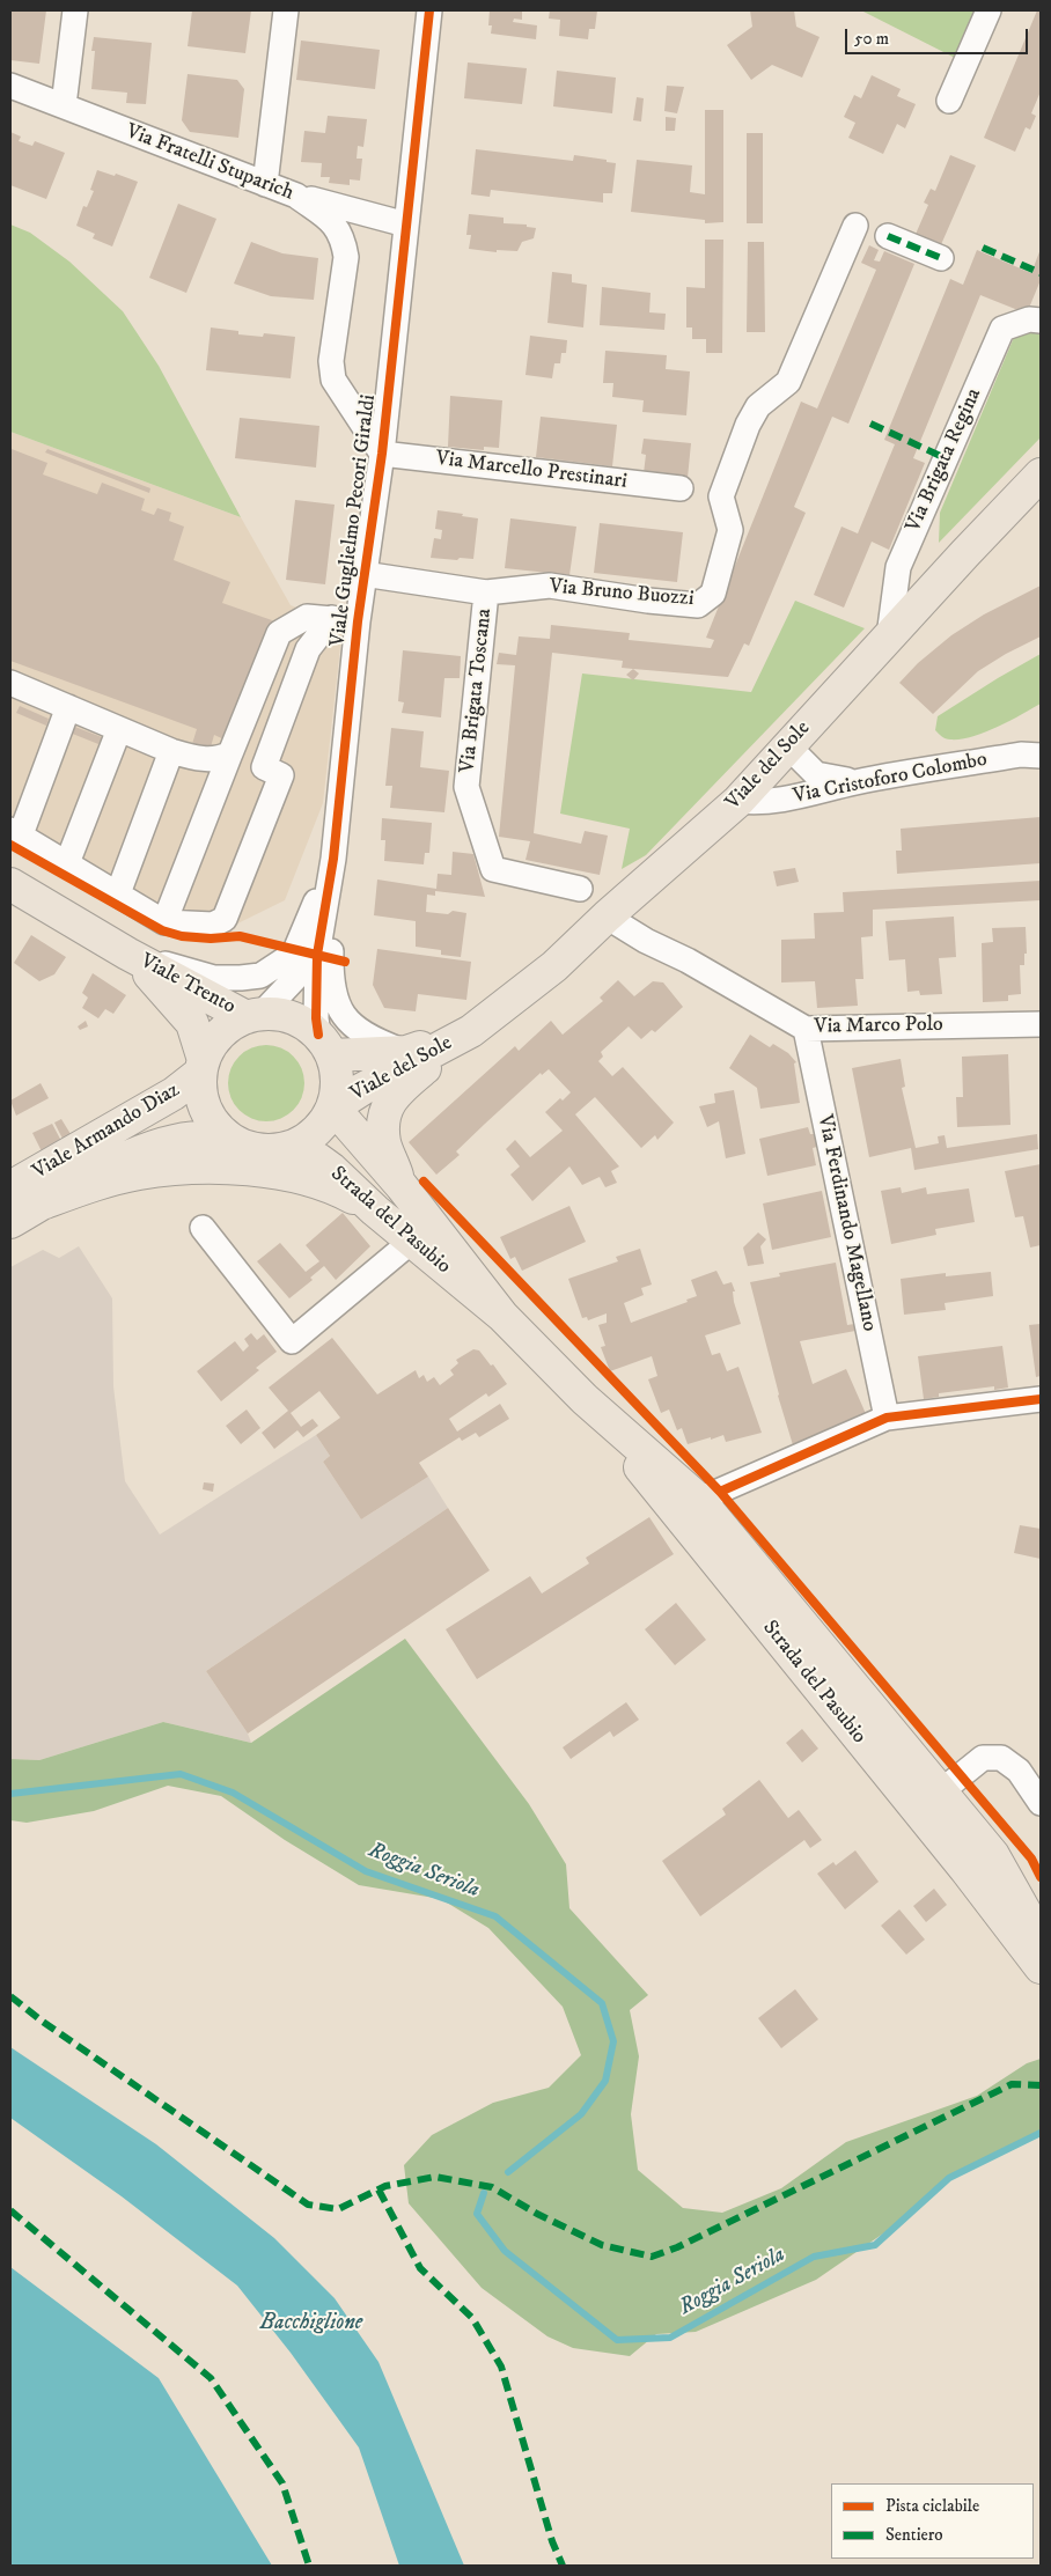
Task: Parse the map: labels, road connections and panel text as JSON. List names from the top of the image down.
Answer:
{
  "streets": {
    "main road": [
      "Viale del Sole",
      "Viale Trento",
      "Viale Armando Diaz",
      "Strada del Pasubio"
    ],
    "street": [
      "Via Fratelli Stuparich",
      "Via Brigata Regina",
      "Via Marcello Prestinari",
      "Viale Guglielmo Pecori Giraldi",
      "Via Bruno Buozzi",
      "Via Brigata Toscana",
      "Via Cristoforo Colombo",
      "Via Marco Polo",
      "Via Ferdinando Magellano"
    ]
  },
  "crossings": [
    ["Via Fratelli Stuparich", "Via Marcello Prestinari"],
    ["Via Fratelli Stuparich", "Viale Guglielmo Pecori Giraldi"],
    ["Via Brigata Regina", "Viale del Sole"],
    ["Via Marcello Prestinari", "Viale Guglielmo Pecori Giraldi"],
    ["Viale Guglielmo Pecori Giraldi", "Via Bruno Buozzi"],
    ["Viale Guglielmo Pecori Giraldi", "Viale del Sole"],
    ["Viale Guglielmo Pecori Giraldi", "Viale Trento"],
    ["Viale Guglielmo Pecori Giraldi", "Viale Armando Diaz"],
    ["Viale Guglielmo Pecori Giraldi", "Strada del Pasubio"],
    ["Via Bruno Buozzi", "Via Brigata Toscana"],
    ["Viale del Sole", "Via Cristoforo Colombo"],
    ["Viale del Sole", "Viale Trento"],
    ["Viale del Sole", "Via Marco Polo"],
    ["Viale del Sole", "Viale Armando Diaz"],
    ["Viale del Sole", "Strada del Pasubio"],
    ["Viale Trento", "Viale Armando Diaz"],
    ["Viale Trento", "Strada del Pasubio"],
    ["Via Marco Polo", "Via Ferdinando Magellano"],
    ["Viale Armando Diaz", "Strada del Pasubio"]
  ],
  "water": ["Roggia Seriola", "Bacchiglione"],
  "legend": ["Pista ciclabile", "Sentiero"],
  "scale_bar": "50 m"
}
